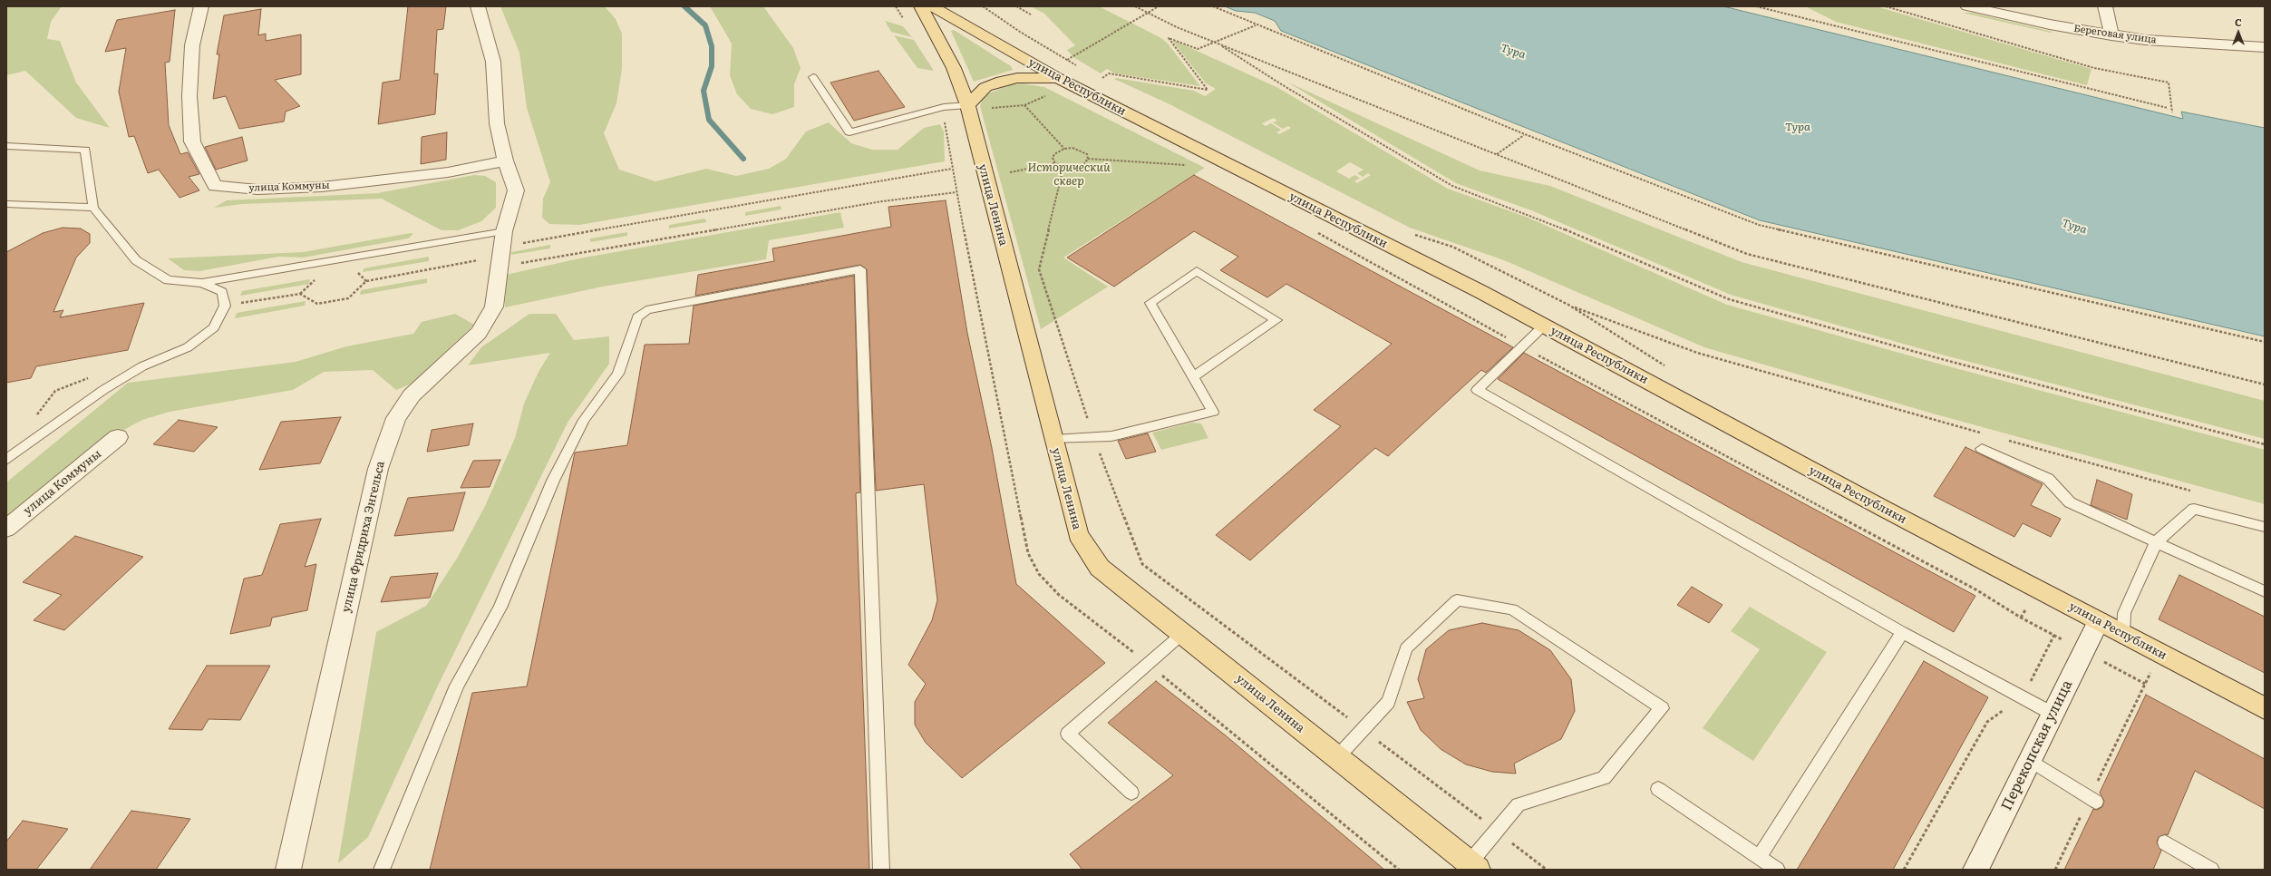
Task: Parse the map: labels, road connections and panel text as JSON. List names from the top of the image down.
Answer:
{
  "streets": {
    "main road": ["улица Республики", "улица Ленина"],
    "street": [
      "Береговая улица",
      "улица Коммуны",
      "улица Фридриха Энгельса",
      "Перекопская улица"
    ]
  },
  "crossings": [
    ["улица Республики", "Перекопская улица"],
    ["улица Коммуны", "улица Фридриха Энгельса"]
  ],
  "water": ["Тура"],
  "parks": ["Исторический сквер"],
  "north": "top"
}
